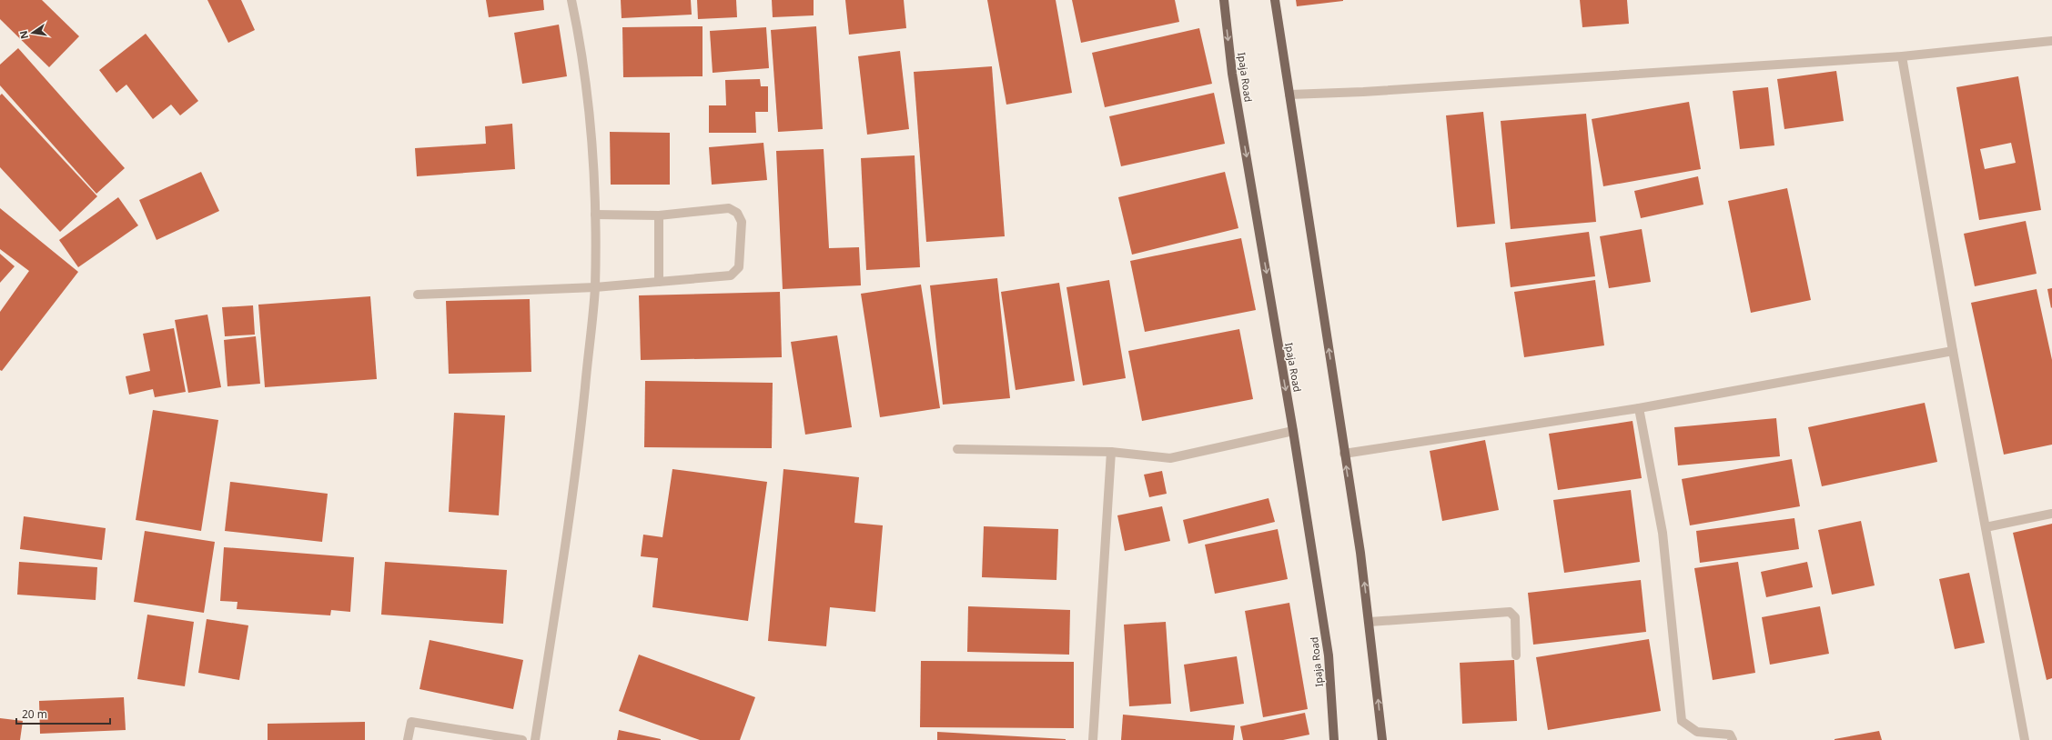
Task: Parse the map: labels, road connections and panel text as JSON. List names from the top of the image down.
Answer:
{
  "streets": {
    "main road": ["Ipaja Road"]
  },
  "scale_bar": "20 m",
  "north": "left"
}
